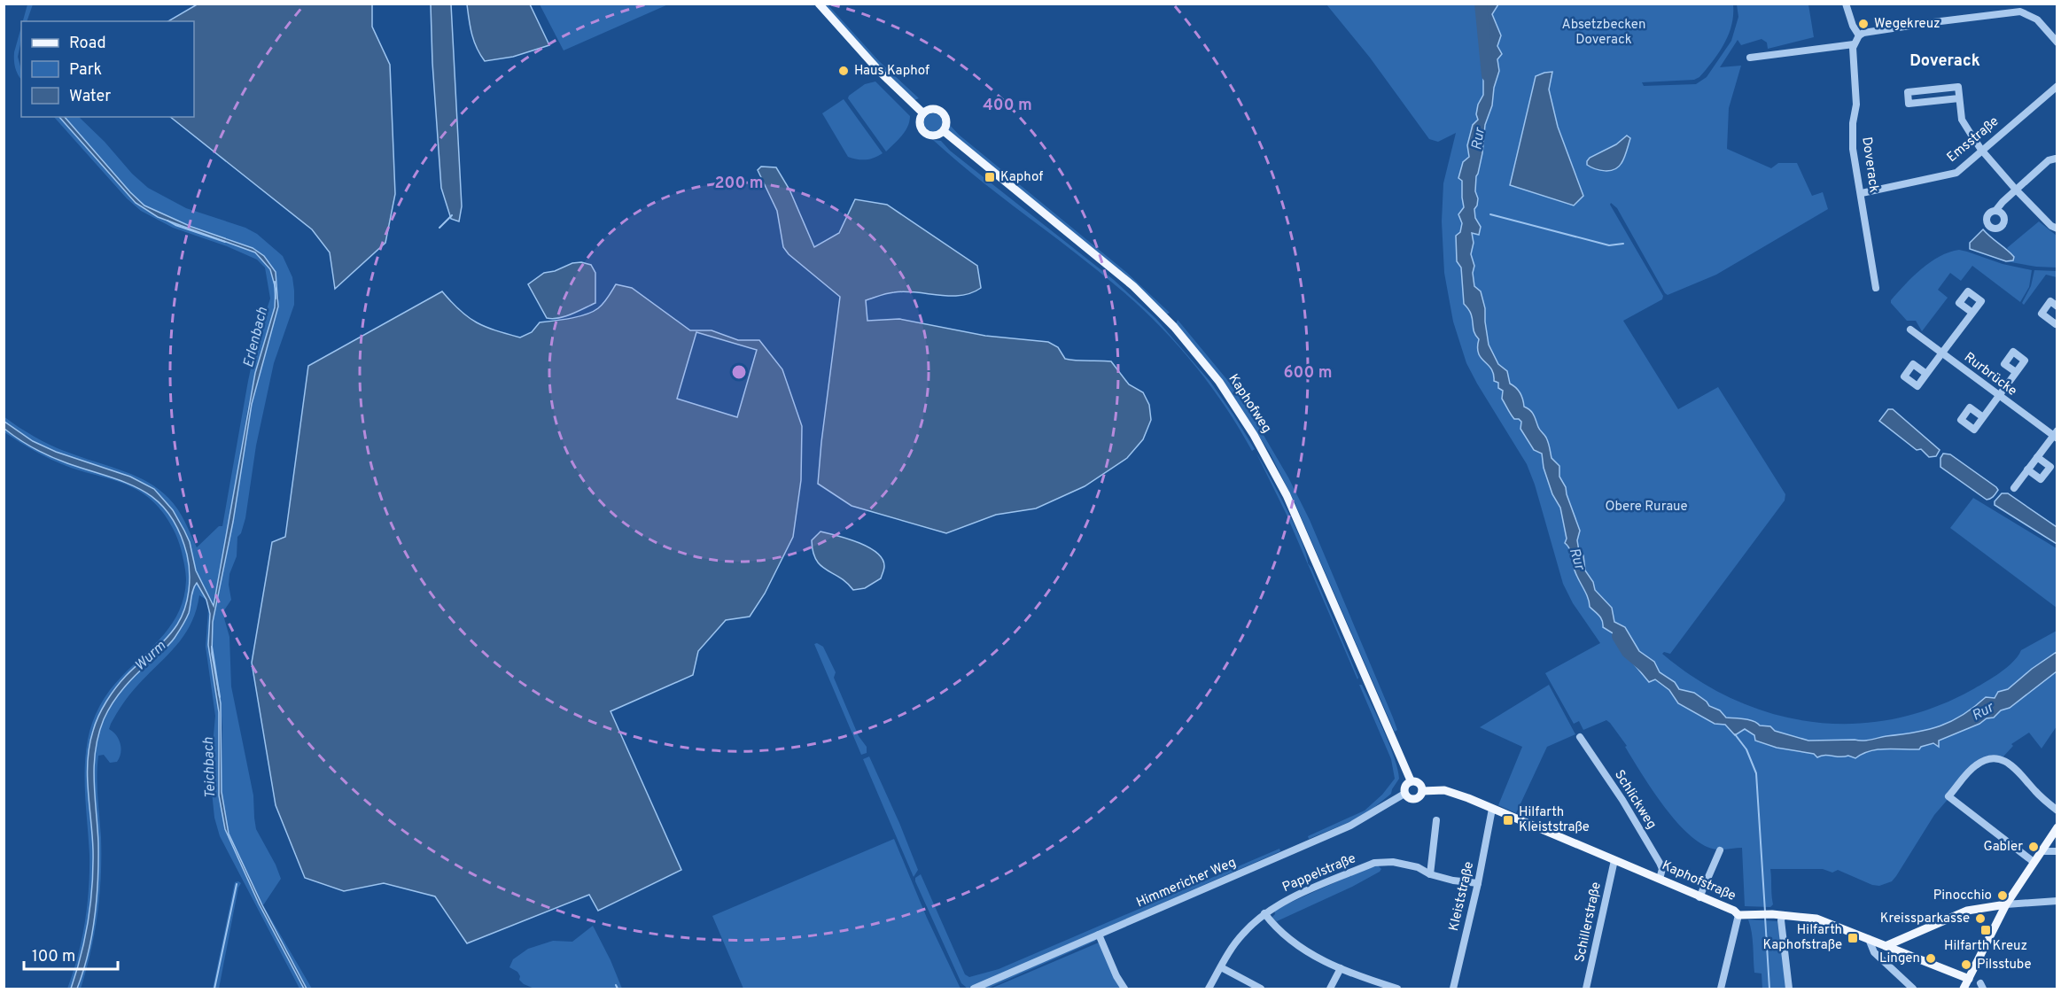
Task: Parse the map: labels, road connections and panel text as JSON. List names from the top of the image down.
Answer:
{
  "streets": {
    "main road": ["Kaphofweg", "Kaphofstraße"],
    "street": [
      "Emsstraße",
      "Doverack",
      "Rurbrücke",
      "Schlickweg",
      "Pappelstraße",
      "Himmericher Weg",
      "Kleiststraße",
      "Schillerstraße"
    ]
  },
  "crossings": [
    ["Emsstraße", "Doverack"],
    ["Kaphofweg", "Kaphofstraße"],
    ["Kaphofweg", "Himmericher Weg"],
    ["Schlickweg", "Kaphofstraße"],
    ["Pappelstraße", "Kleiststraße"],
    ["Kaphofstraße", "Himmericher Weg"],
    ["Kaphofstraße", "Kleiststraße"],
    ["Kaphofstraße", "Schillerstraße"]
  ],
  "districts": ["Doverack"],
  "water": [
    "Rur",
    "Erlenbach",
    "Wurm",
    "Teichbach"
  ],
  "parks": ["Absetzbecken Doverack", "Obere Ruraue"],
  "places": {
    "other": [
      "Wegekreuz",
      "Haus Kaphof",
      "Gabler",
      "Pinocchio",
      "Kreissparkasse",
      "Lingen",
      "Pilsstube"
    ],
    "transit": [
      "Kaphof",
      "Hilfarth Kleiststraße",
      "Hilfarth Kreuz",
      "Hilfarth Kaphofstraße"
    ]
  },
  "legend": ["Road", "Park", "Water"],
  "scale_bar": "100 m",
  "rings": ["400 m", "200 m", "600 m"]
}
